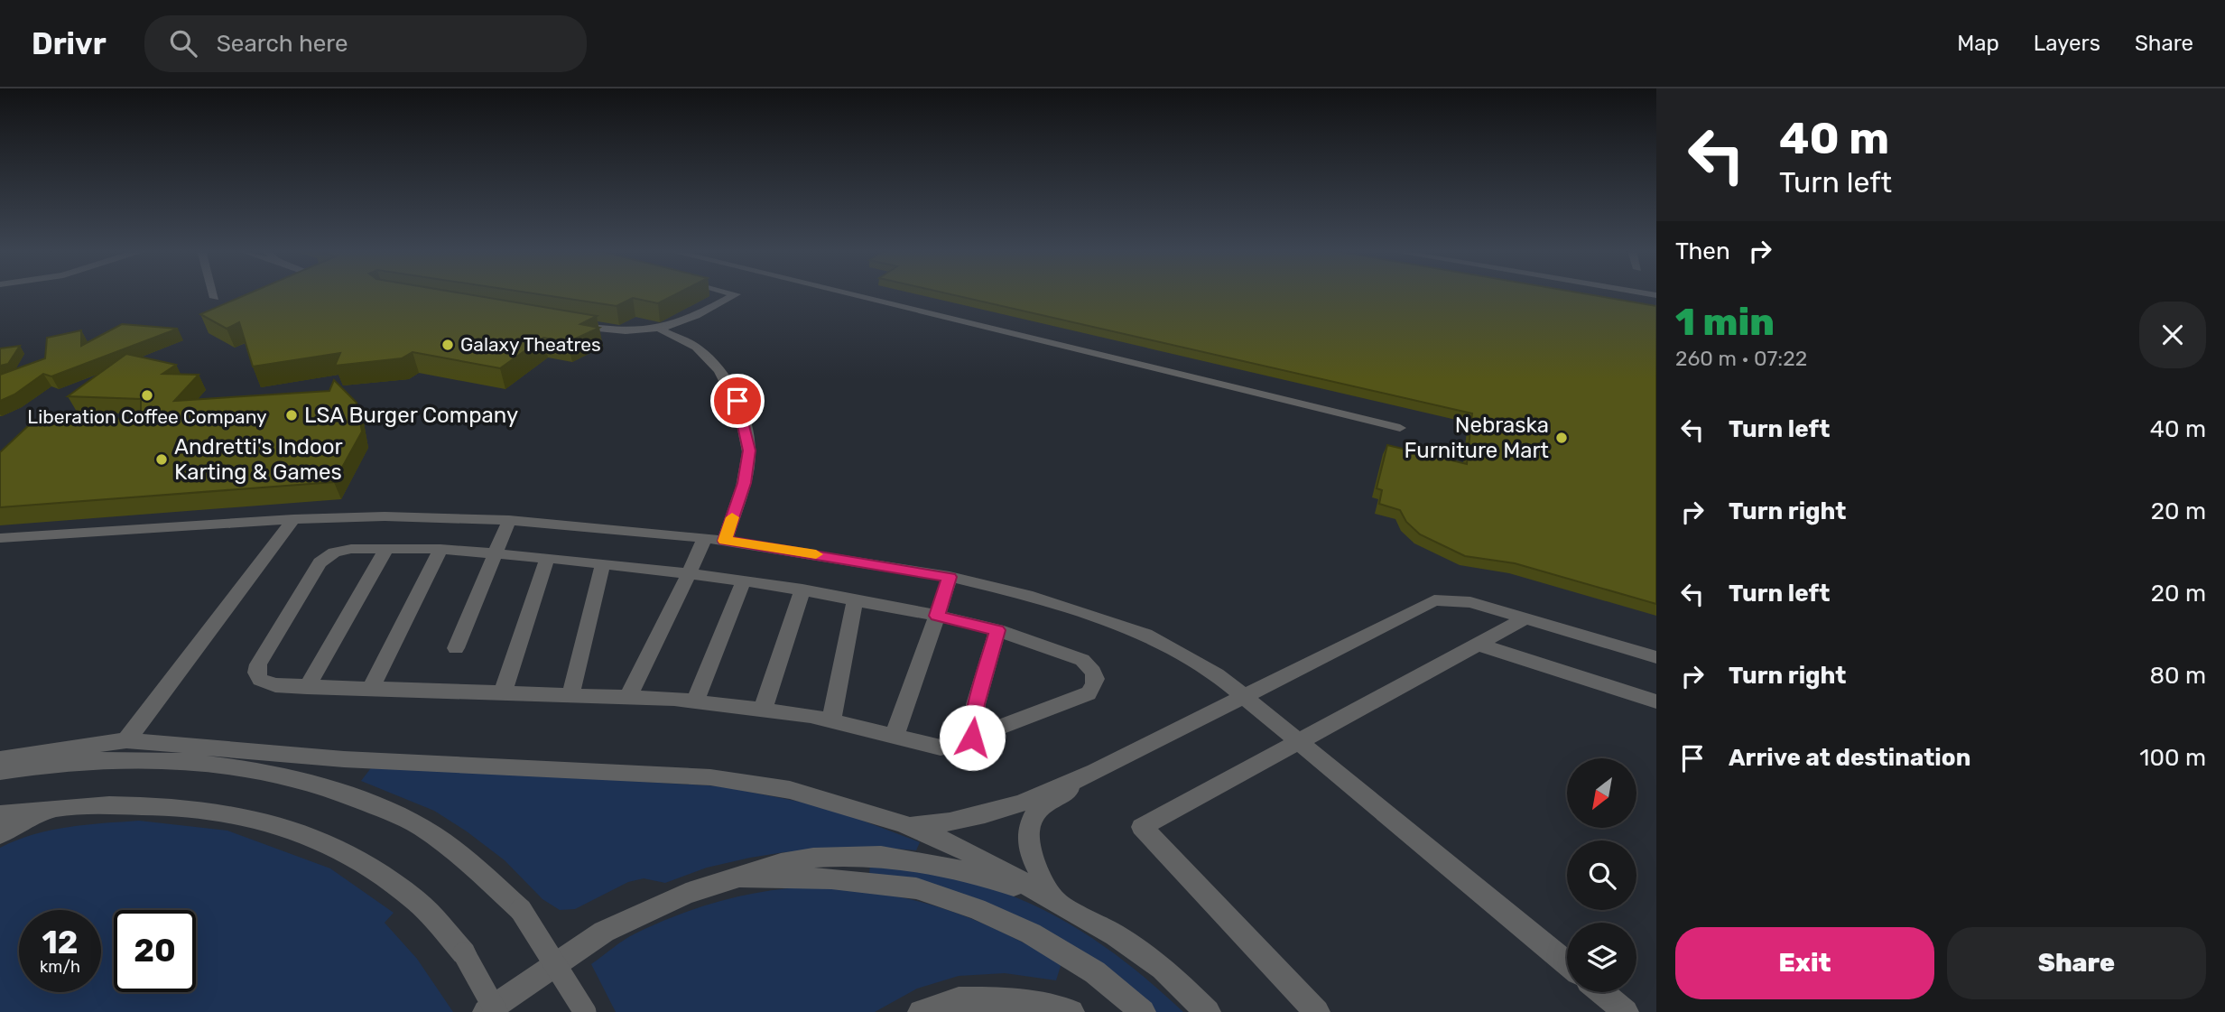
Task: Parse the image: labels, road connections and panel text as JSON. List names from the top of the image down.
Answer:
{
  "places": [
    "Galaxy Theatres",
    "Liberation Coffee Company",
    "LSA Burger Company",
    "Nebraska Furniture Mart",
    "Andretti's Indoor Karting & Games"
  ],
  "north": "bottom left",
  "page": {
    "header": "Drivr",
    "search": "Search here",
    "nav": ["Map", "Layers", "Share"],
    "turn": ["40 m", "Turn left"],
    "then": "Then",
    "heading": ["1 min", "260 m · 07:22"],
    "list": [
      {
        "name": "Turn left",
        "value": "40 m"
      },
      {
        "name": "Turn right",
        "value": "20 m"
      },
      {
        "name": "Turn left",
        "value": "20 m"
      },
      {
        "name": "Turn right",
        "value": "80 m"
      },
      {
        "name": "Arrive at destination",
        "value": "100 m"
      }
    ],
    "speed": "12 km/h",
    "limit": "20",
    "buttons": ["Exit", "Share"]
  }
}
